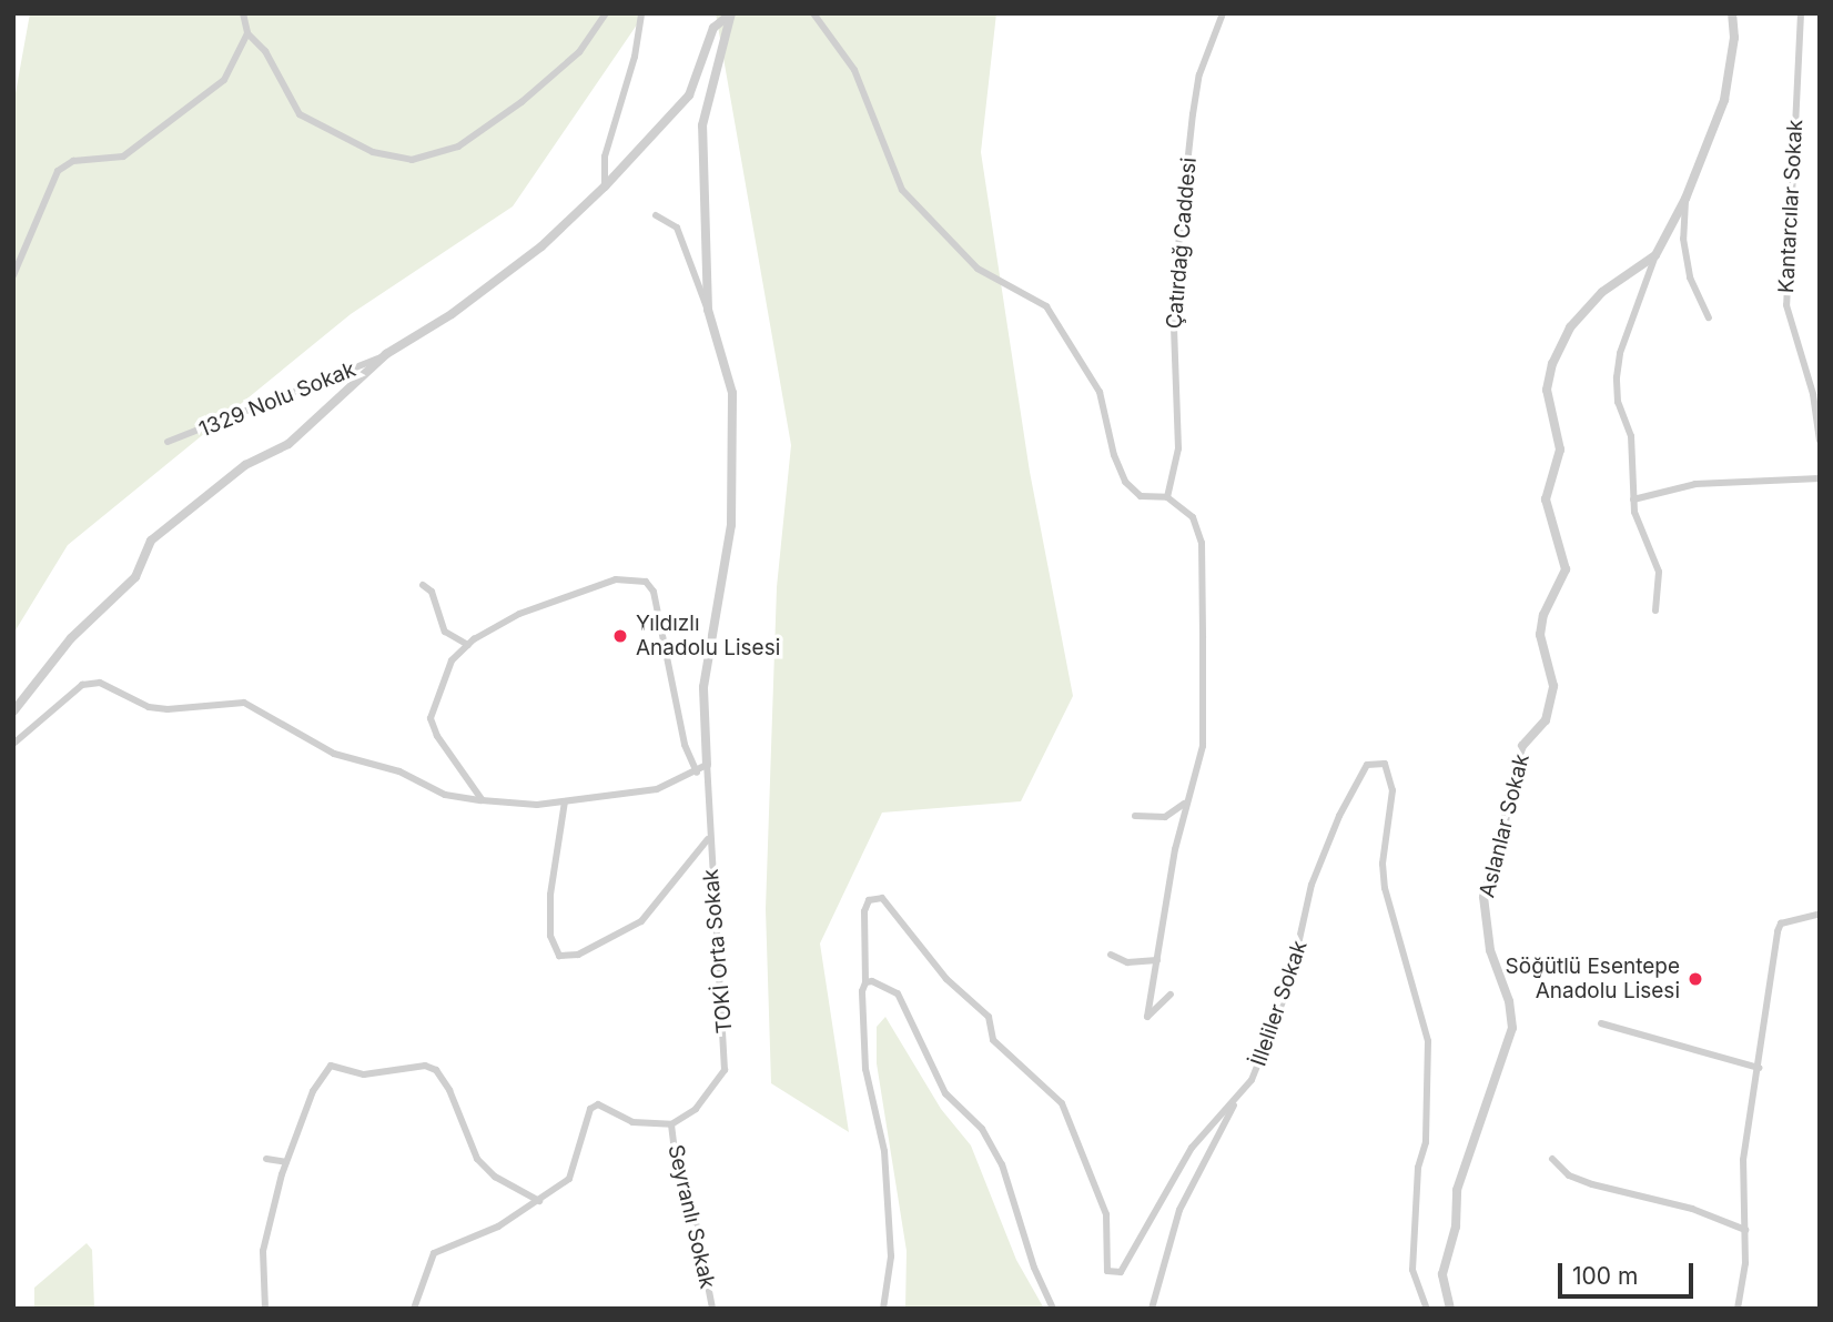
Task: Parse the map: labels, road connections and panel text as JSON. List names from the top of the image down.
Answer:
{
  "streets": {
    "street": [
      "Kantarcılar Sokak",
      "Çatırdağ Caddesi",
      "1329 Nolu Sokak",
      "Aslanlar Sokak",
      "TOKİ Orta Sokak",
      "İlleliler Sokak",
      "Seyranlı Sokak"
    ]
  },
  "crossings": [
    ["TOKİ Orta Sokak", "Seyranlı Sokak"]
  ],
  "places": ["Yıldızlı Anadolu Lisesi", "Söğütlü Esentepe Anadolu Lisesi"],
  "scale_bar": "100 m"
}
